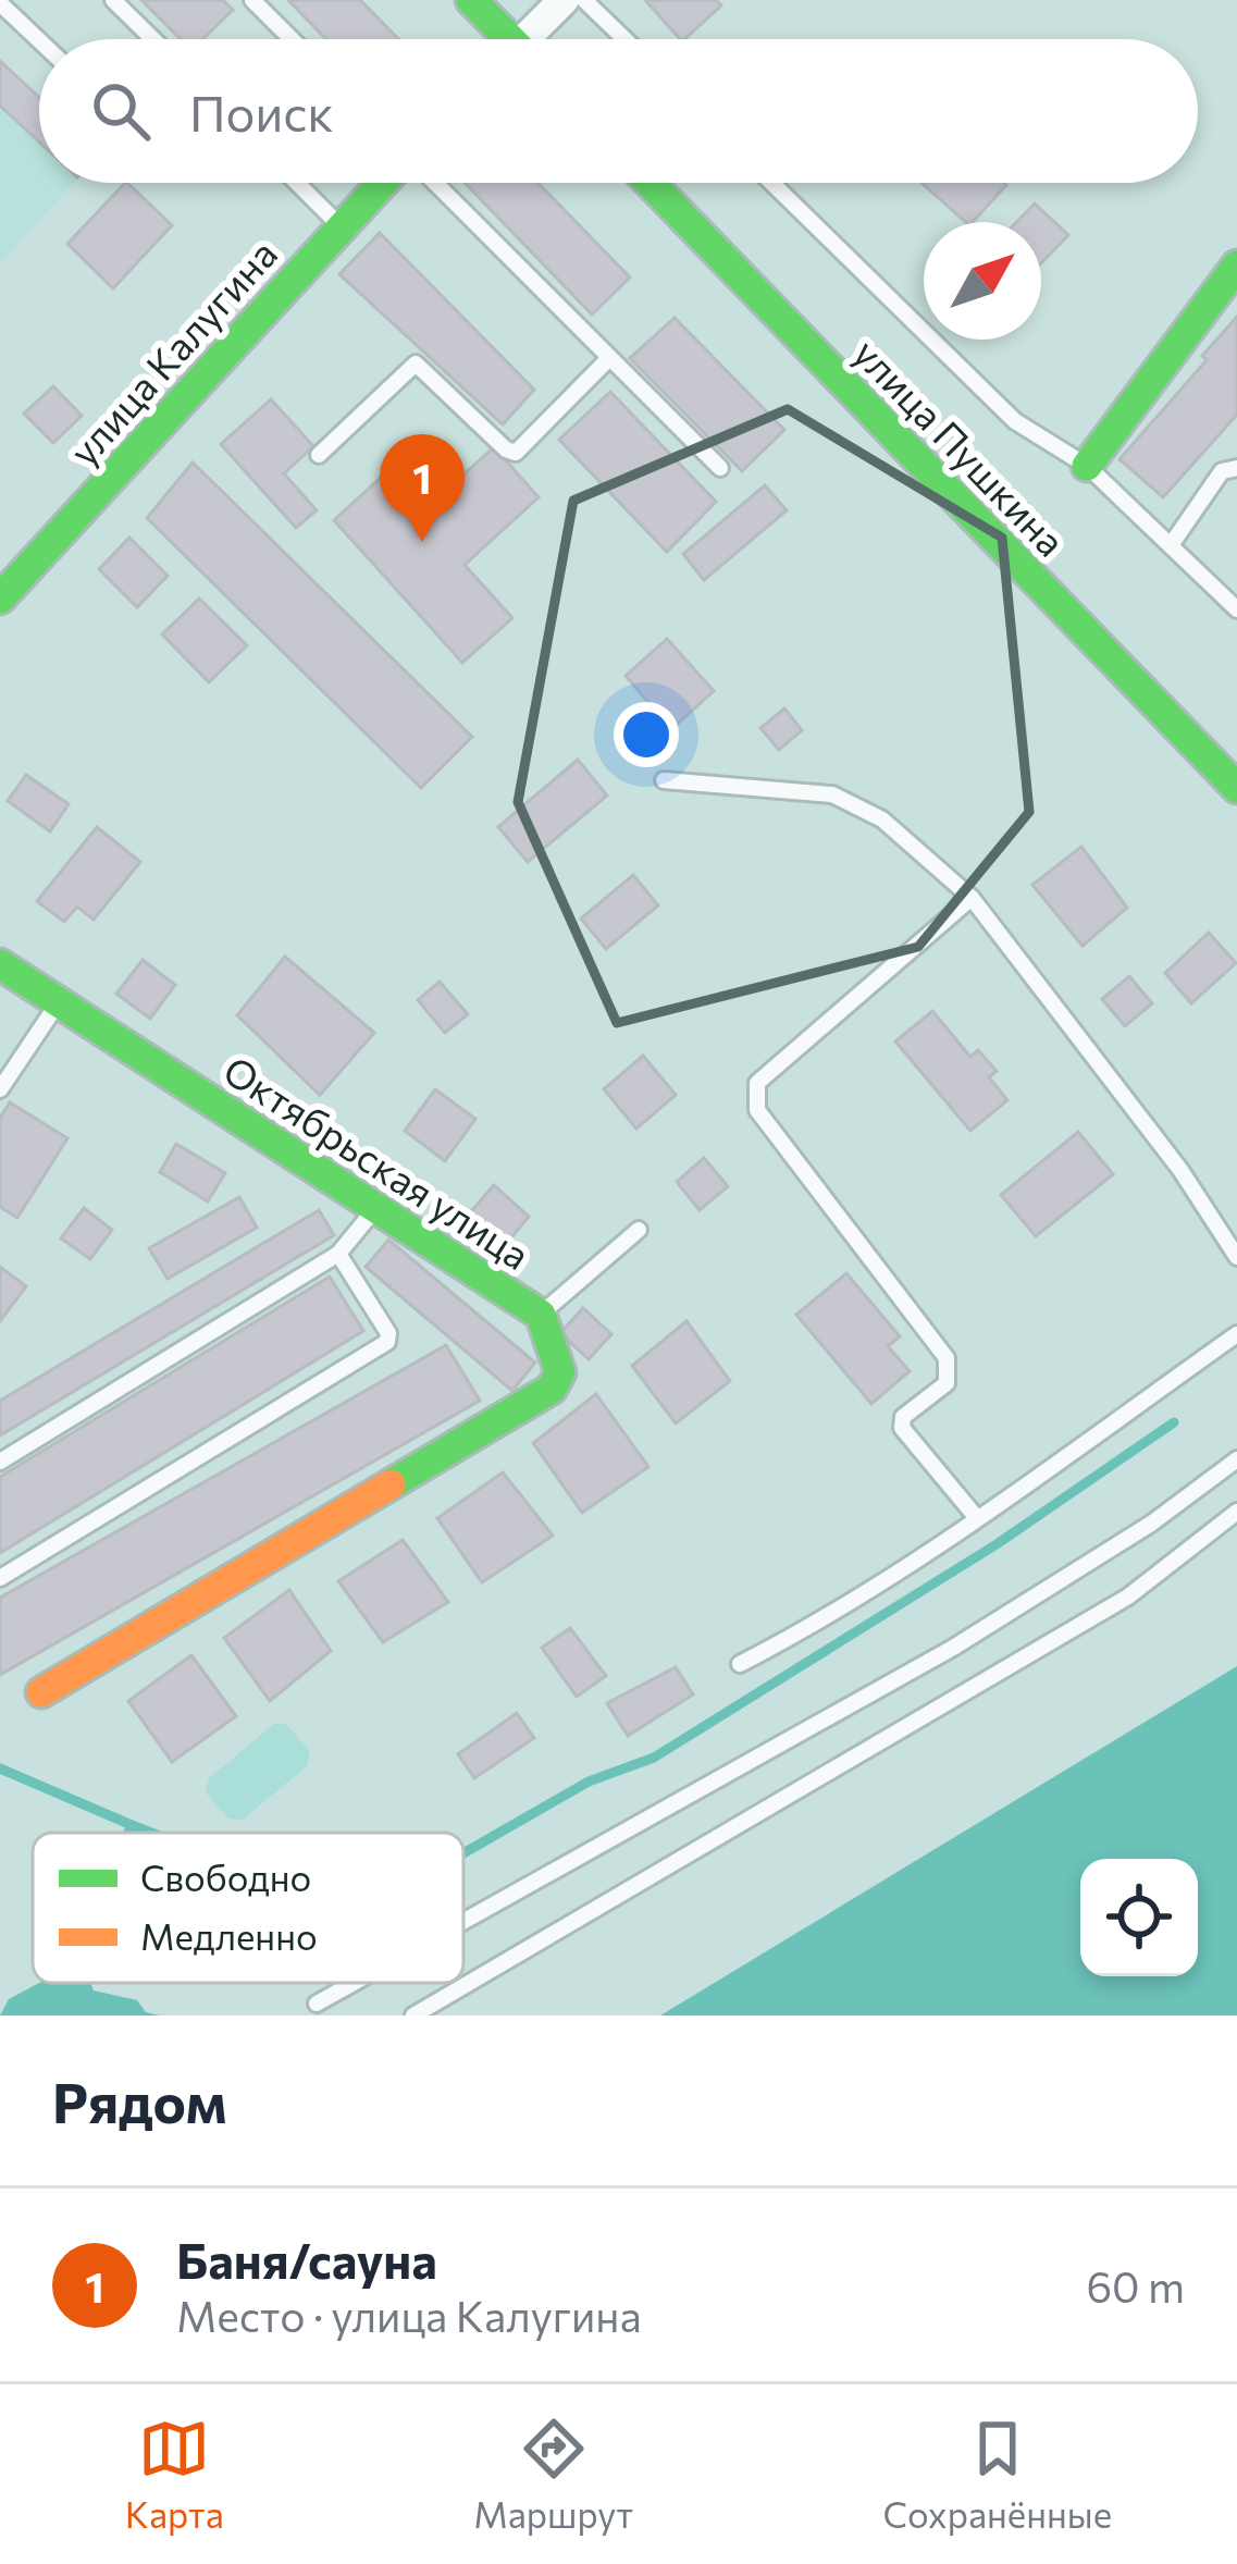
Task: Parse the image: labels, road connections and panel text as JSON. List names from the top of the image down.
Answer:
{
  "streets": {
    "street": ["улица Калугина", "улица Пушкина", "Октябрьская улица"]
  },
  "legend": ["Свободно", "Медленно"],
  "north": "top right",
  "page": {
    "search": "Поиск",
    "pins": "1",
    "heading": "Рядом",
    "list": [
      {
        "mark": "1",
        "name": "Баня/сауна",
        "note": "Место · улица Калугина",
        "value": "60 m"
      }
    ],
    "nav": ["Карта", "Маршрут", "Сохранённые"]
  }
}
